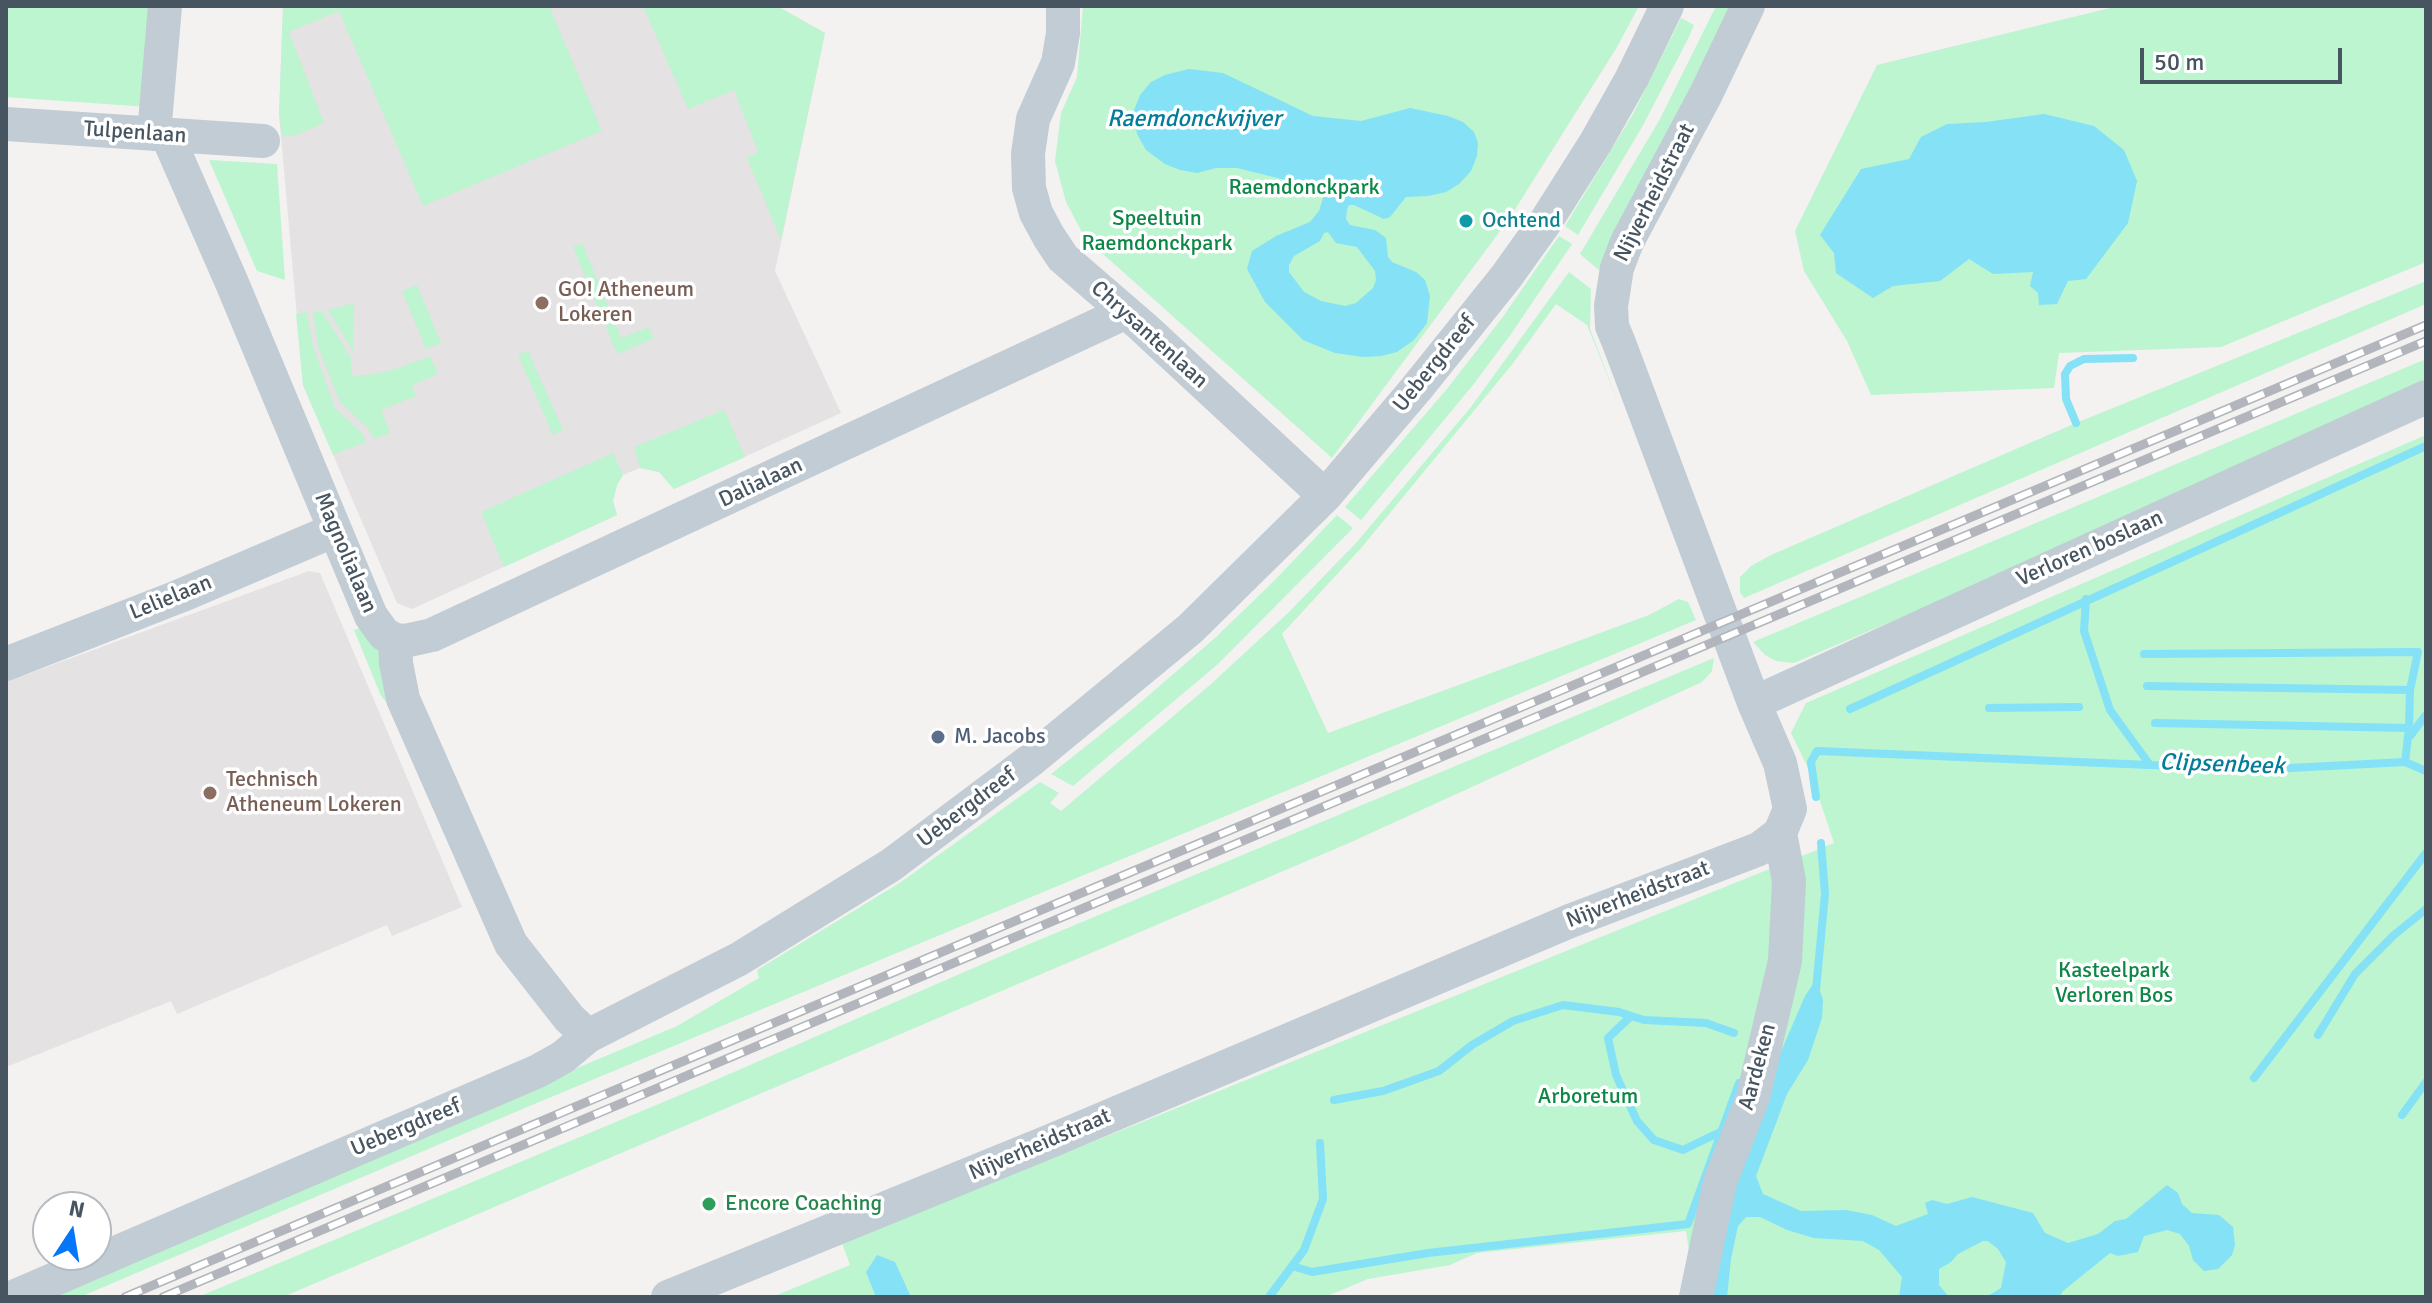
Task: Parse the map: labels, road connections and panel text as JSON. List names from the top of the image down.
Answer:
{
  "streets": {
    "street": [
      "Tulpenlaan",
      "Nijverheidstraat",
      "Chrysantenlaan",
      "Uebergdreef",
      "Dalialaan",
      "Verloren boslaan",
      "Magnolialaan",
      "Lelielaan",
      "Aardeken"
    ]
  },
  "crossings": [
    ["Tulpenlaan", "Magnolialaan"],
    ["Nijverheidstraat", "Verloren boslaan"],
    ["Nijverheidstraat", "Aardeken"],
    ["Chrysantenlaan", "Uebergdreef"],
    ["Chrysantenlaan", "Dalialaan"],
    ["Dalialaan", "Magnolialaan"],
    ["Magnolialaan", "Lelielaan"]
  ],
  "water": ["Raemdonckvijver", "Clipsenbeek"],
  "parks": [
    "Raemdonckpark",
    "Speeltuin Raemdonckpark",
    "Kasteelpark Verloren Bos",
    "Arboretum"
  ],
  "places": [
    "Ochtend",
    "GO! Atheneum Lokeren",
    "M. Jacobs",
    "Technisch Atheneum Lokeren",
    "Encore Coaching"
  ],
  "scale_bar": "50 m",
  "north": "top"
}
